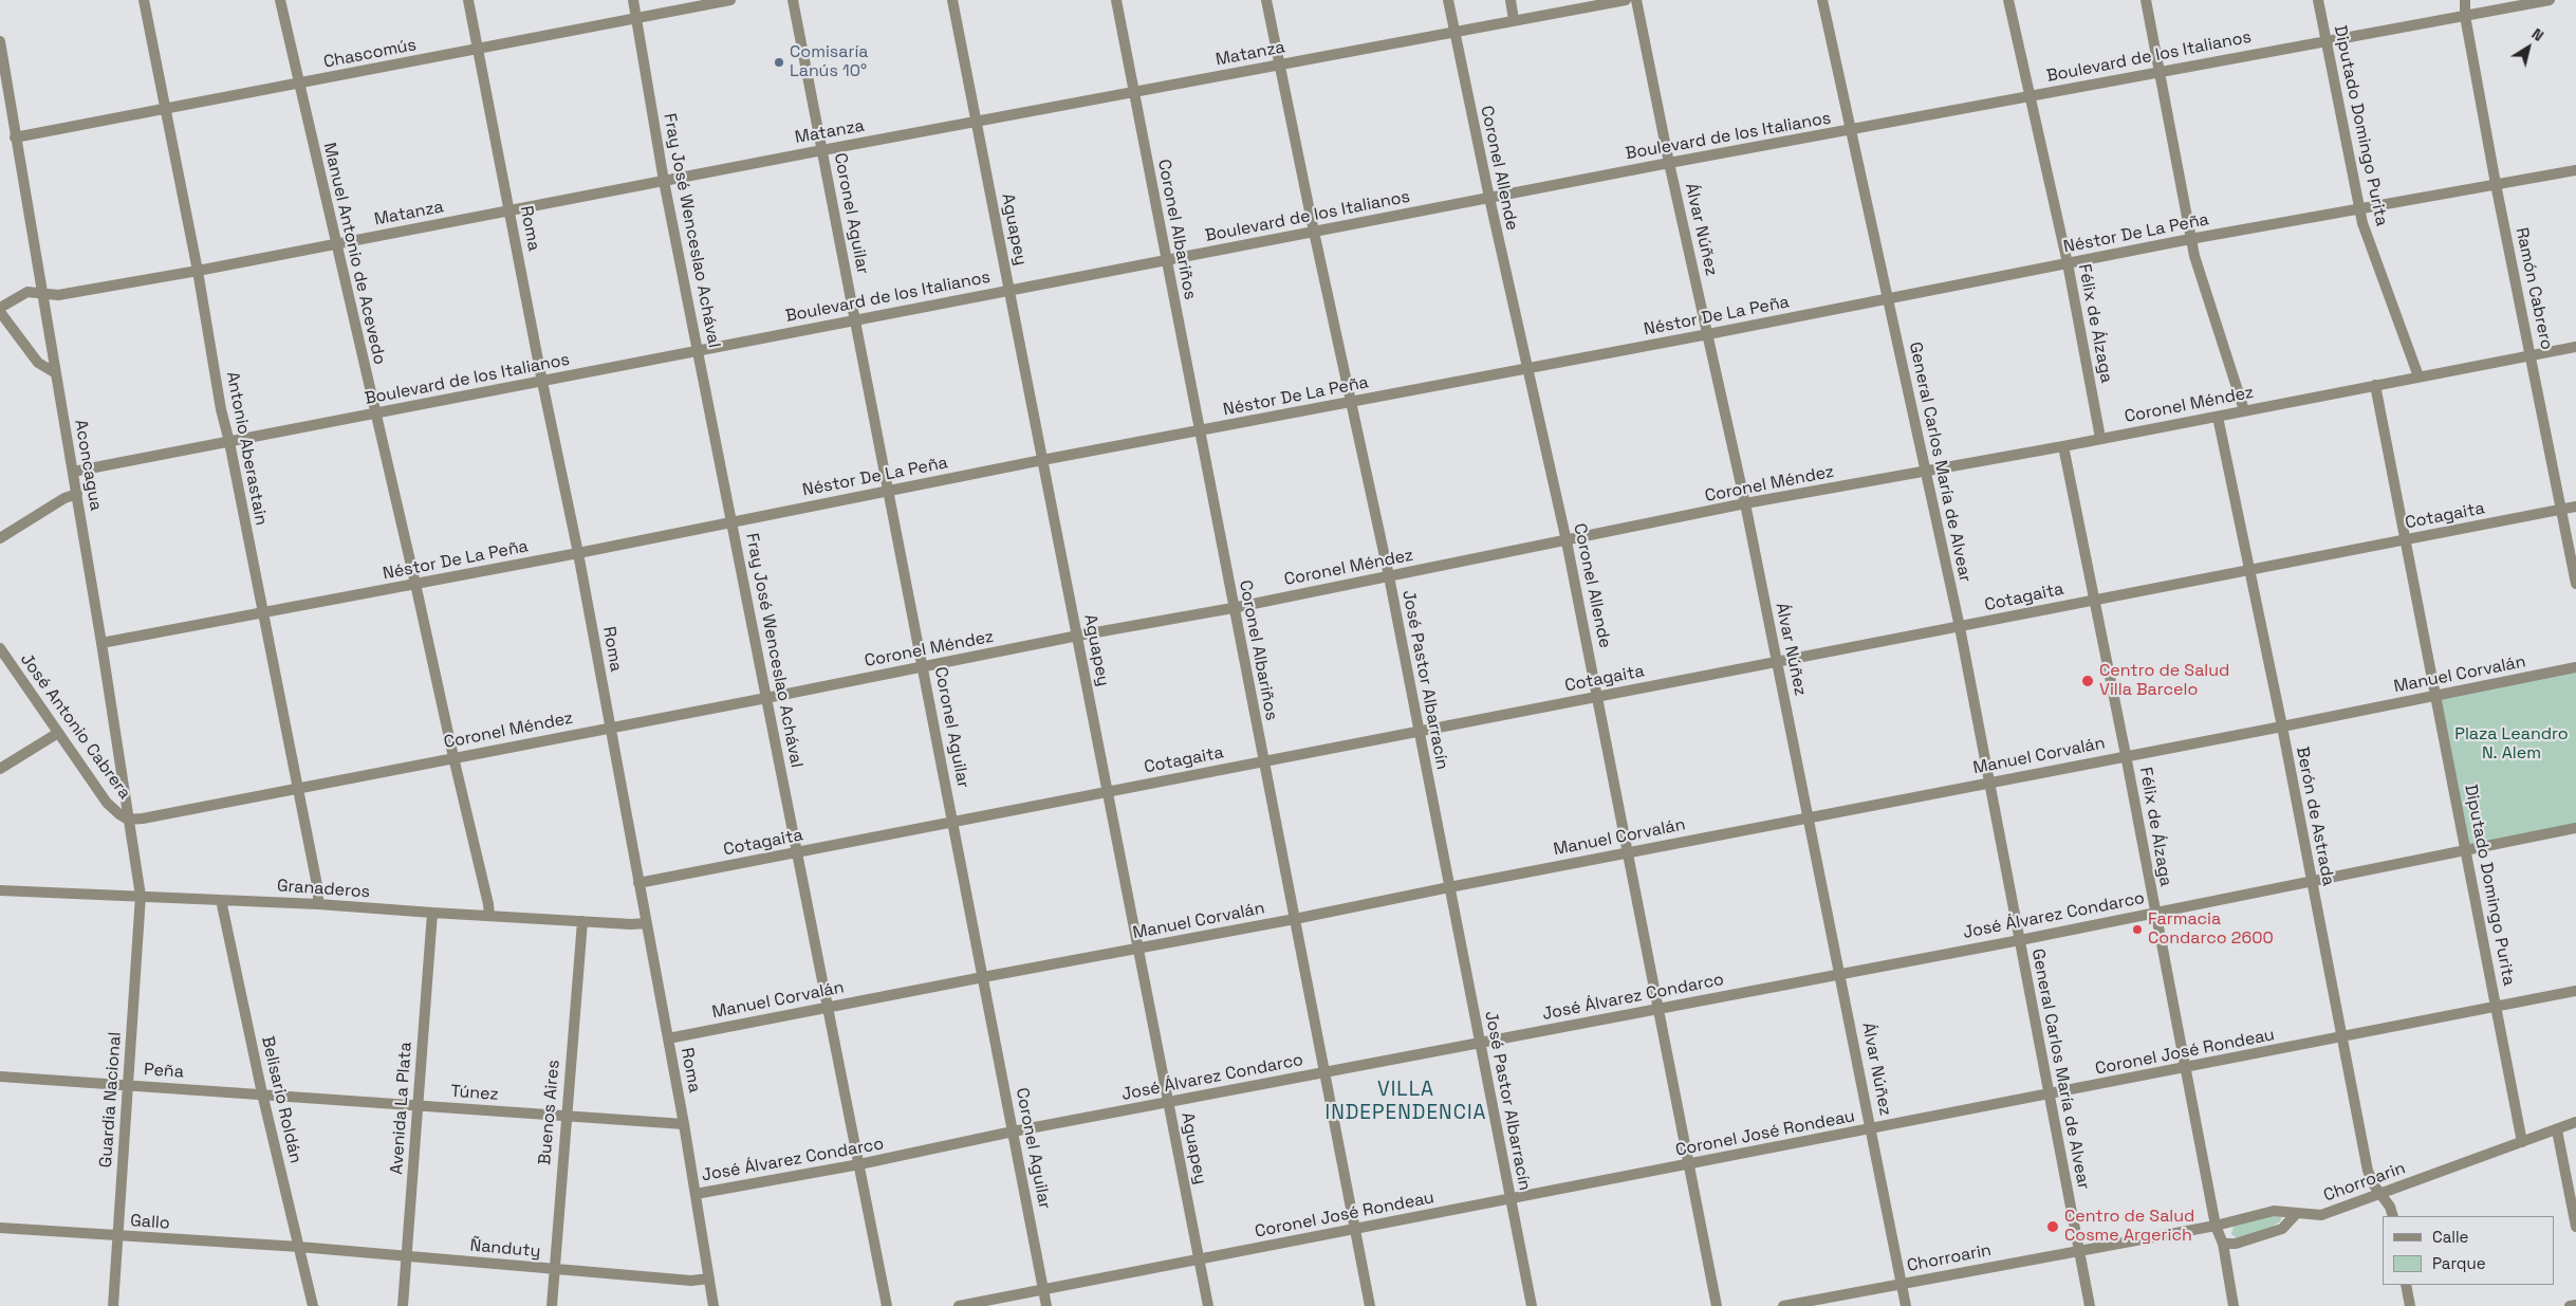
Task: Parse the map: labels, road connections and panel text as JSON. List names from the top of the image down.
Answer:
{
  "streets": {
    "street": [
      "Chascomús",
      "Matanza",
      "Boulevard de los Italianos",
      "Diputado Domingo Purita",
      "Coronel Allende",
      "Coronel Aguilar",
      "Roma",
      "Aguapey",
      "Coronel Albariños",
      "Álvar Núñez",
      "Fray José Wenceslao Achával",
      "Néstor De La Peña",
      "Manuel Antonio de Acevedo",
      "Ramón Cabrero",
      "Félix de Álzaga",
      "Coronel Méndez",
      "Antonio Aberastain",
      "General Carlos María de Alvear",
      "Aconcagua",
      "Cotagaita",
      "Manuel Corvalán",
      "José Pastor Albarracín",
      "José Antonio Cabrera",
      "Berón de Astrada",
      "Granaderos",
      "José Álvarez Condarco",
      "Coronel José Rondeau",
      "Peña",
      "Túnez",
      "Guardia Nacional",
      "Belisario Roldán",
      "Avenida La Plata",
      "Buenos Aires",
      "Chorroarin",
      "Gallo",
      "Ñanduty"
    ]
  },
  "crossings": [
    ["Chascomús", "Roma"],
    ["Chascomús", "Fray José Wenceslao Achával"],
    ["Chascomús", "Manuel Antonio de Acevedo"],
    ["Chascomús", "Antonio Aberastain"],
    ["Chascomús", "Aconcagua"],
    ["Matanza", "Coronel Allende"],
    ["Matanza", "Coronel Aguilar"],
    ["Matanza", "Roma"],
    ["Matanza", "Aguapey"],
    ["Matanza", "Coronel Albariños"],
    ["Matanza", "Fray José Wenceslao Achával"],
    ["Matanza", "Manuel Antonio de Acevedo"],
    ["Matanza", "Antonio Aberastain"],
    ["Matanza", "Aconcagua"],
    ["Matanza", "José Pastor Albarracín"],
    ["Boulevard de los Italianos", "Diputado Domingo Purita"],
    ["Boulevard de los Italianos", "Coronel Allende"],
    ["Boulevard de los Italianos", "Coronel Aguilar"],
    ["Boulevard de los Italianos", "Roma"],
    ["Boulevard de los Italianos", "Aguapey"],
    ["Boulevard de los Italianos", "Coronel Albariños"],
    ["Boulevard de los Italianos", "Álvar Núñez"],
    ["Boulevard de los Italianos", "Fray José Wenceslao Achával"],
    ["Boulevard de los Italianos", "Manuel Antonio de Acevedo"],
    ["Boulevard de los Italianos", "Ramón Cabrero"],
    ["Boulevard de los Italianos", "Félix de Álzaga"],
    ["Boulevard de los Italianos", "Antonio Aberastain"],
    ["Boulevard de los Italianos", "General Carlos María de Alvear"],
    ["Boulevard de los Italianos", "Aconcagua"],
    ["Boulevard de los Italianos", "José Pastor Albarracín"],
    ["Diputado Domingo Purita", "Néstor De La Peña"],
    ["Diputado Domingo Purita", "Coronel Méndez"],
    ["Diputado Domingo Purita", "Cotagaita"],
    ["Diputado Domingo Purita", "Manuel Corvalán"],
    ["Diputado Domingo Purita", "José Álvarez Condarco"],
    ["Diputado Domingo Purita", "Coronel José Rondeau"],
    ["Diputado Domingo Purita", "Chorroarin"],
    ["Coronel Allende", "Néstor De La Peña"],
    ["Coronel Allende", "Coronel Méndez"],
    ["Coronel Allende", "Cotagaita"],
    ["Coronel Allende", "Manuel Corvalán"],
    ["Coronel Allende", "José Álvarez Condarco"],
    ["Coronel Allende", "Coronel José Rondeau"],
    ["Coronel Aguilar", "Néstor De La Peña"],
    ["Coronel Aguilar", "Coronel Méndez"],
    ["Coronel Aguilar", "Cotagaita"],
    ["Coronel Aguilar", "Manuel Corvalán"],
    ["Coronel Aguilar", "José Álvarez Condarco"],
    ["Coronel Aguilar", "Coronel José Rondeau"],
    ["Roma", "Néstor De La Peña"],
    ["Roma", "Coronel Méndez"],
    ["Roma", "Cotagaita"],
    ["Roma", "Manuel Corvalán"],
    ["Roma", "Granaderos"],
    ["Roma", "José Álvarez Condarco"],
    ["Roma", "Túnez"],
    ["Roma", "Ñanduty"],
    ["Aguapey", "Néstor De La Peña"],
    ["Aguapey", "Coronel Méndez"],
    ["Aguapey", "Cotagaita"],
    ["Aguapey", "Manuel Corvalán"],
    ["Aguapey", "José Álvarez Condarco"],
    ["Aguapey", "Coronel José Rondeau"],
    ["Coronel Albariños", "Néstor De La Peña"],
    ["Coronel Albariños", "Coronel Méndez"],
    ["Coronel Albariños", "Cotagaita"],
    ["Coronel Albariños", "Manuel Corvalán"],
    ["Coronel Albariños", "José Álvarez Condarco"],
    ["Coronel Albariños", "Coronel José Rondeau"],
    ["Álvar Núñez", "Néstor De La Peña"],
    ["Álvar Núñez", "Coronel Méndez"],
    ["Álvar Núñez", "Cotagaita"],
    ["Álvar Núñez", "Manuel Corvalán"],
    ["Álvar Núñez", "José Álvarez Condarco"],
    ["Álvar Núñez", "Coronel José Rondeau"],
    ["Álvar Núñez", "Chorroarin"],
    ["Fray José Wenceslao Achával", "Néstor De La Peña"],
    ["Fray José Wenceslao Achával", "Coronel Méndez"],
    ["Fray José Wenceslao Achával", "Cotagaita"],
    ["Fray José Wenceslao Achával", "Manuel Corvalán"],
    ["Fray José Wenceslao Achával", "José Álvarez Condarco"],
    ["Néstor De La Peña", "Manuel Antonio de Acevedo"],
    ["Néstor De La Peña", "Ramón Cabrero"],
    ["Néstor De La Peña", "Félix de Álzaga"],
    ["Néstor De La Peña", "Antonio Aberastain"],
    ["Néstor De La Peña", "General Carlos María de Alvear"],
    ["Néstor De La Peña", "Aconcagua"],
    ["Néstor De La Peña", "José Pastor Albarracín"],
    ["Manuel Antonio de Acevedo", "Coronel Méndez"],
    ["Manuel Antonio de Acevedo", "Granaderos"],
    ["Ramón Cabrero", "Coronel Méndez"],
    ["Ramón Cabrero", "Cotagaita"],
    ["Félix de Álzaga", "Coronel Méndez"],
    ["Félix de Álzaga", "Cotagaita"],
    ["Félix de Álzaga", "Manuel Corvalán"],
    ["Félix de Álzaga", "José Álvarez Condarco"],
    ["Félix de Álzaga", "Coronel José Rondeau"],
    ["Félix de Álzaga", "Chorroarin"],
    ["Coronel Méndez", "Antonio Aberastain"],
    ["Coronel Méndez", "General Carlos María de Alvear"],
    ["Coronel Méndez", "Aconcagua"],
    ["Coronel Méndez", "José Pastor Albarracín"],
    ["Coronel Méndez", "José Antonio Cabrera"],
    ["Coronel Méndez", "Berón de Astrada"],
    ["Antonio Aberastain", "Granaderos"],
    ["General Carlos María de Alvear", "Cotagaita"],
    ["General Carlos María de Alvear", "Manuel Corvalán"],
    ["General Carlos María de Alvear", "José Álvarez Condarco"],
    ["General Carlos María de Alvear", "Coronel José Rondeau"],
    ["General Carlos María de Alvear", "Chorroarin"],
    ["Aconcagua", "José Antonio Cabrera"],
    ["Aconcagua", "Granaderos"],
    ["Aconcagua", "Guardia Nacional"],
    ["Cotagaita", "José Pastor Albarracín"],
    ["Cotagaita", "Berón de Astrada"],
    ["Manuel Corvalán", "José Pastor Albarracín"],
    ["Manuel Corvalán", "Berón de Astrada"],
    ["José Pastor Albarracín", "José Álvarez Condarco"],
    ["José Pastor Albarracín", "Coronel José Rondeau"],
    ["Berón de Astrada", "José Álvarez Condarco"],
    ["Berón de Astrada", "Coronel José Rondeau"],
    ["Berón de Astrada", "Chorroarin"],
    ["Granaderos", "Guardia Nacional"],
    ["Granaderos", "Belisario Roldán"],
    ["Granaderos", "Avenida La Plata"],
    ["Granaderos", "Buenos Aires"],
    ["Peña", "Túnez"],
    ["Peña", "Guardia Nacional"],
    ["Peña", "Belisario Roldán"],
    ["Túnez", "Belisario Roldán"],
    ["Túnez", "Avenida La Plata"],
    ["Túnez", "Buenos Aires"],
    ["Guardia Nacional", "Gallo"],
    ["Belisario Roldán", "Gallo"],
    ["Belisario Roldán", "Ñanduty"],
    ["Avenida La Plata", "Ñanduty"],
    ["Buenos Aires", "Ñanduty"],
    ["Gallo", "Ñanduty"]
  ],
  "districts": ["VILLA INDEPENDENCIA"],
  "parks": ["Plaza Leandro N. Alem"],
  "places": [
    "Comisaría Lanús 10°",
    "Centro de Salud Villa Barcelo",
    "Farmacia Condarco 2600",
    "Centro de Salud Cosme Argerich"
  ],
  "legend": ["Calle", "Parque"],
  "north": "top right"
}
